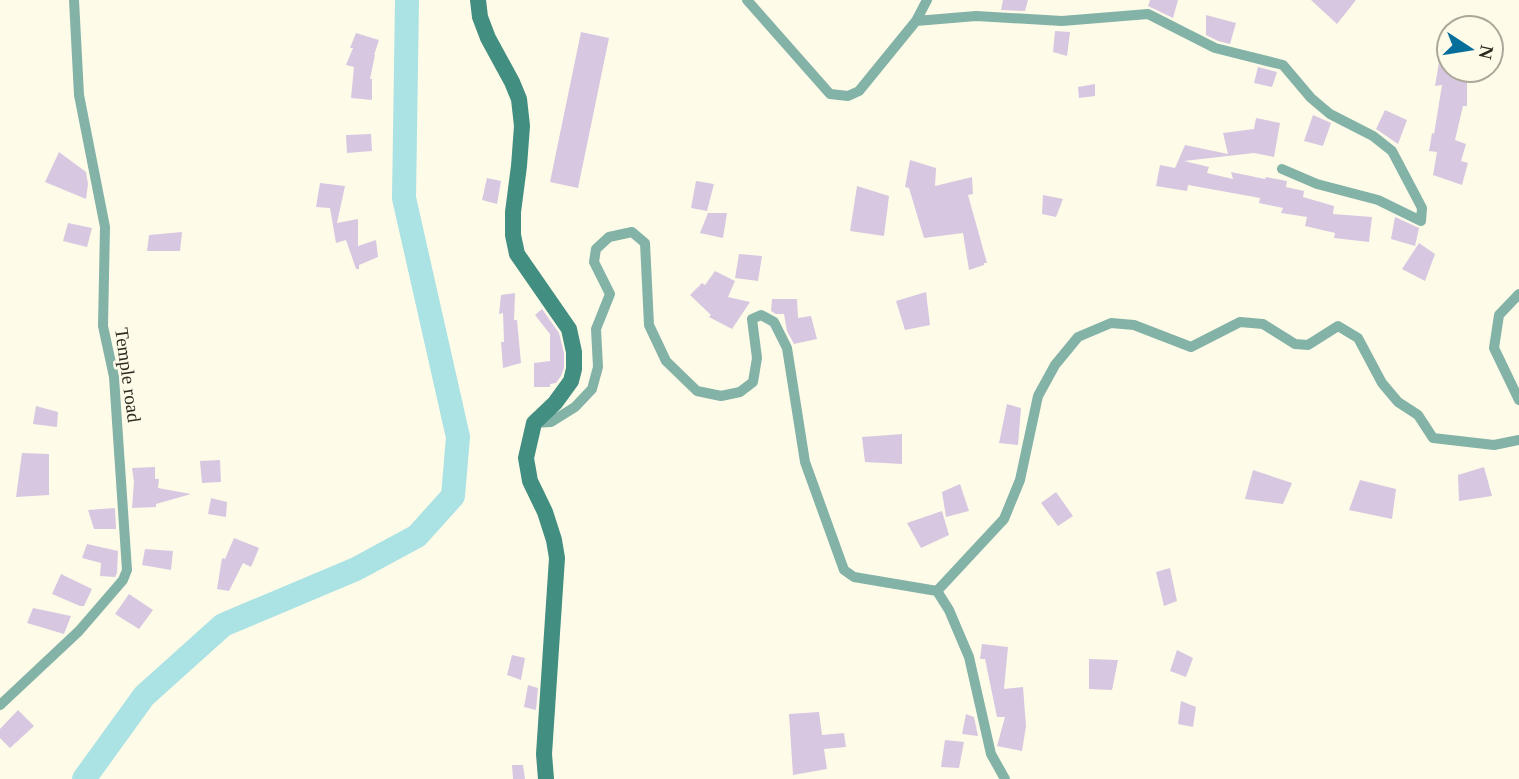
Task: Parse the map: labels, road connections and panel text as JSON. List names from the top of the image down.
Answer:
{
  "streets": {
    "street": ["Temple road"]
  },
  "north": "right"
}
